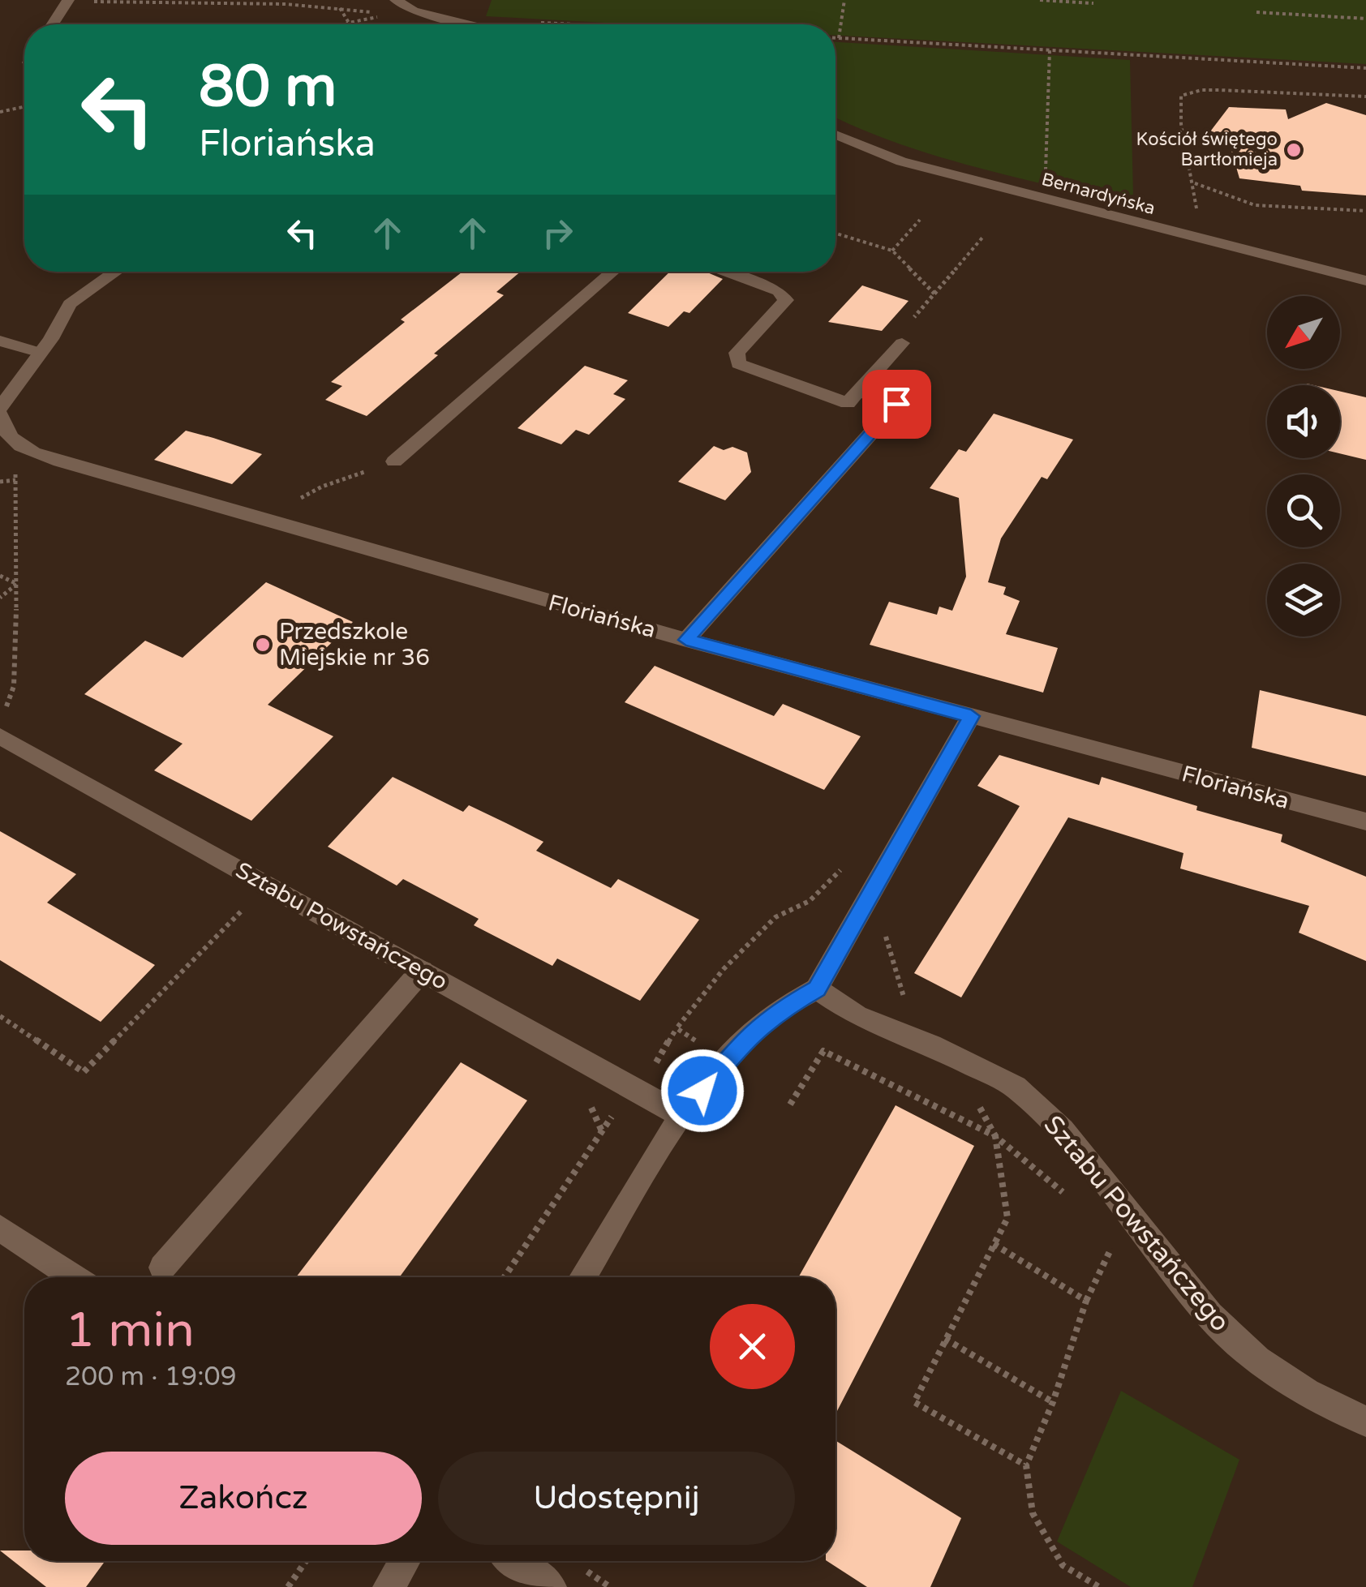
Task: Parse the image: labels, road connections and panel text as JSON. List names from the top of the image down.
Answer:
{
  "streets": {
    "street": ["Bernardyńska", "Floriańska", "Sztabu Powstańczego"]
  },
  "places": ["Kościół świętego Bartłomieja", "Przedszkole Miejskie nr 36"],
  "north": "bottom left",
  "page": {
    "turn": ["80 m", "Floriańska"],
    "heading": ["1 min", "200 m · 19:09"],
    "buttons": ["Zakończ", "Udostępnij"]
  }
}
